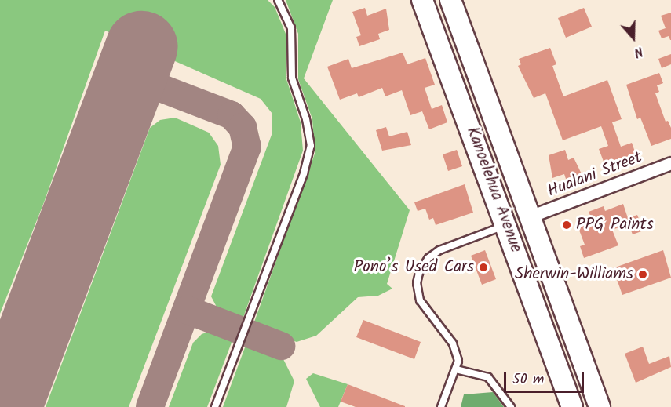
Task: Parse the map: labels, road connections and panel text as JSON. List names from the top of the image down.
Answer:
{
  "streets": {
    "highway": ["Kanoelehua Avenue"],
    "street": ["Hualani Street"]
  },
  "crossings": [
    ["Hualani Street", "Kanoelehua Avenue"]
  ],
  "places": ["PPG Paints", "Pono’s Used Cars", "Sherwin-Williams"],
  "scale_bar": "50 m",
  "north": "bottom"
}
